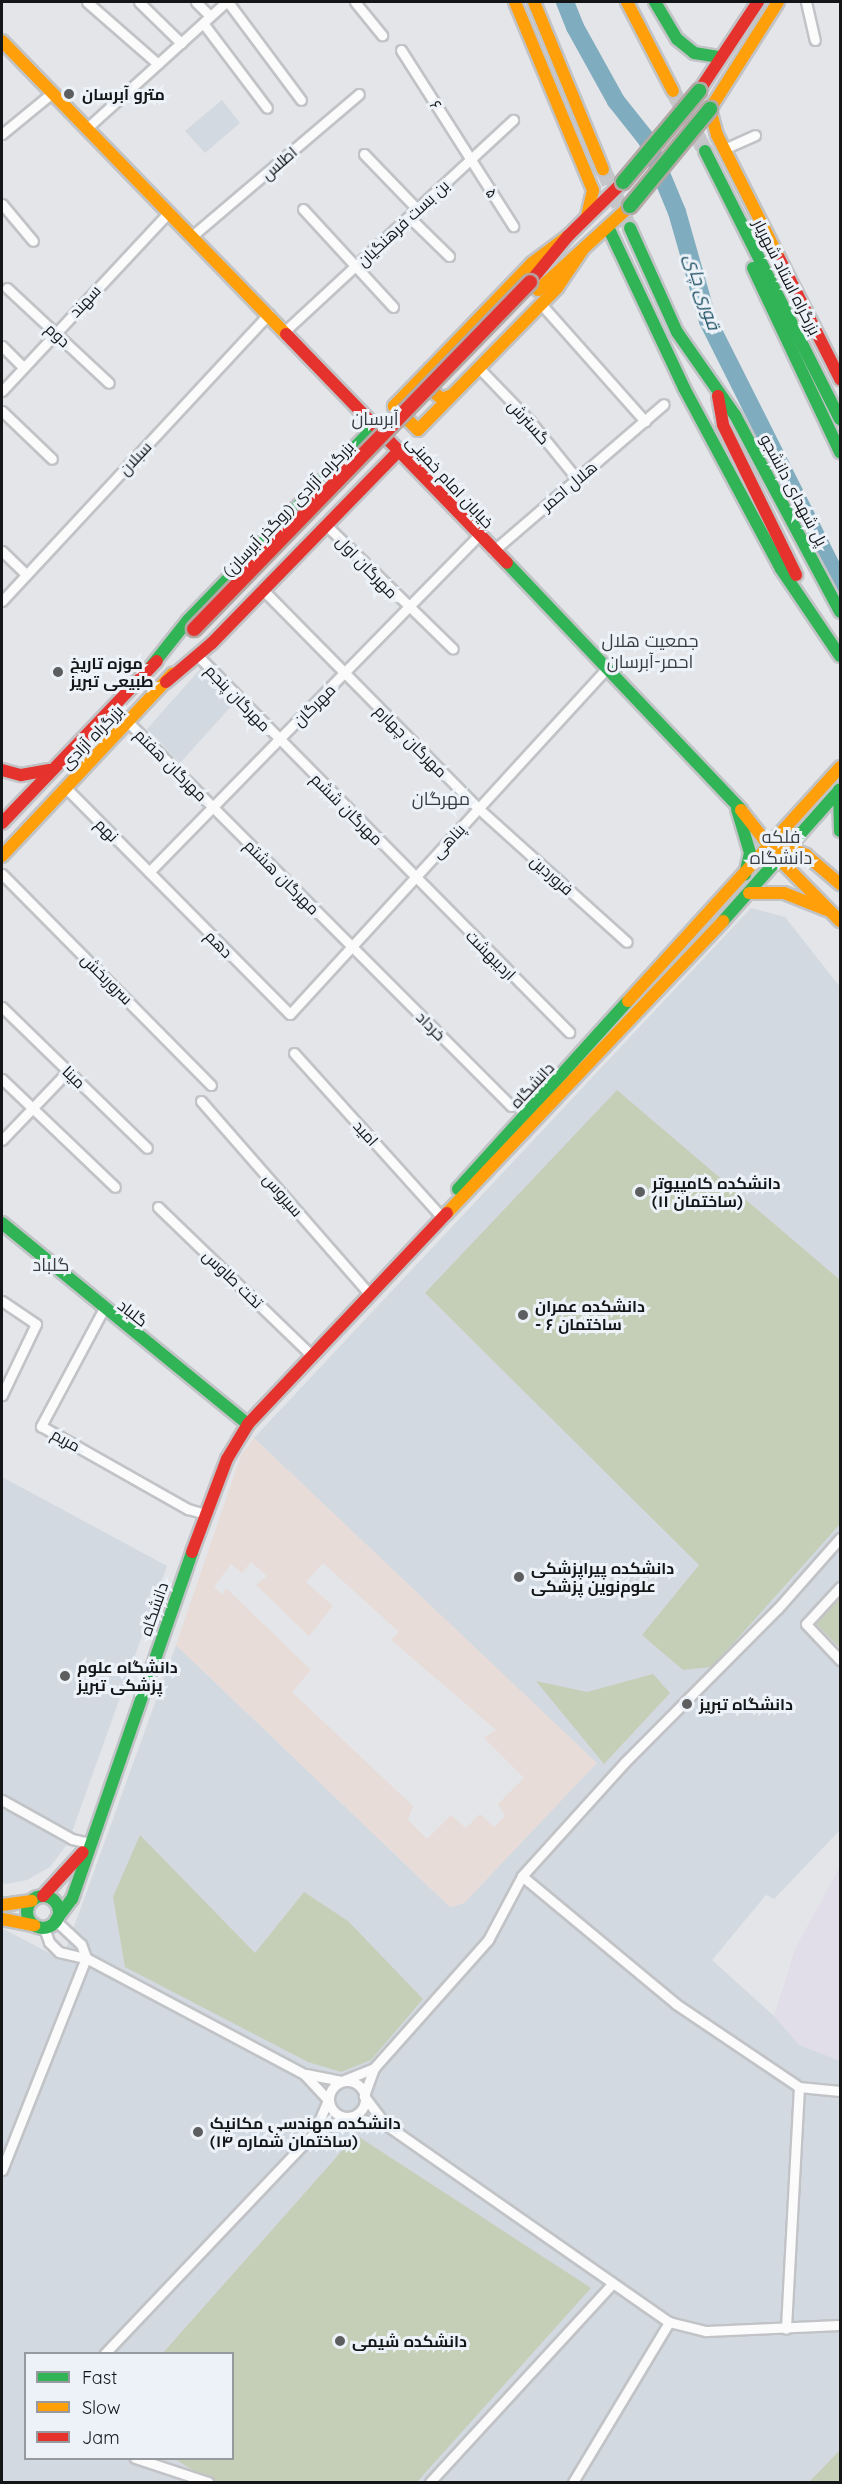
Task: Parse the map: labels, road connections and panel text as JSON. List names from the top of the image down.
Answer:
{
  "streets": {
    "main road": [
      "بزرگراه استاد شهریار",
      "خیابان امام خمینی",
      "پل شهدای دانشجو",
      "بزرگراه آزادی (روگذر آبرسان)",
      "بزرگراه آزادی",
      "دانشگاه",
      "گلباد"
    ],
    "street": [
      "۶",
      "اطلس",
      "۵",
      "بن بست فرهنگیان",
      "سهند",
      "دوم",
      "گسترش",
      "سبلان",
      "هلال احمر",
      "مهرگان اول",
      "مهرگان پنجم",
      "مهرگان",
      "مهرگان چهارم",
      "مهرگان هفتم",
      "مهرگان ششم",
      "نهم",
      "پناهی",
      "فروردین",
      "مهرگان هشتم",
      "دهم",
      "اردیبهشت",
      "سروربخش",
      "خرداد",
      "مینا",
      "امید",
      "سیروس",
      "تخت طاوس",
      "مریم"
    ]
  },
  "crossings": [
    ["۶", "۵"],
    ["۶", "بن بست فرهنگیان"],
    ["اطلس", "خیابان امام خمینی"],
    ["۵", "بن بست فرهنگیان"],
    ["بن بست فرهنگیان", "خیابان امام خمینی"],
    ["سهند", "دوم"],
    ["سهند", "خیابان امام خمینی"],
    ["گسترش", "هلال احمر"],
    ["سبلان", "خیابان امام خمینی"],
    ["خیابان امام خمینی", "هلال احمر"],
    ["خیابان امام خمینی", "مهرگان"],
    ["خیابان امام خمینی", "پناهی"],
    ["خیابان امام خمینی", "دانشگاه"],
    ["بزرگراه آزادی (روگذر آبرسان)", "بزرگراه آزادی"],
    ["مهرگان اول", "مهرگان"],
    ["مهرگان پنجم", "مهرگان"],
    ["مهرگان پنجم", "مهرگان ششم"],
    ["مهرگان", "مهرگان چهارم"],
    ["مهرگان", "مهرگان هفتم"],
    ["مهرگان", "مهرگان ششم"],
    ["مهرگان", "نهم"],
    ["مهرگان", "مهرگان هشتم"],
    ["مهرگان", "دهم"],
    ["بزرگراه آزادی", "مهرگان هفتم"],
    ["بزرگراه آزادی", "نهم"],
    ["مهرگان چهارم", "پناهی"],
    ["مهرگان چهارم", "فروردین"],
    ["مهرگان هفتم", "مهرگان هشتم"],
    ["مهرگان ششم", "پناهی"],
    ["مهرگان ششم", "اردیبهشت"],
    ["نهم", "دهم"],
    ["پناهی", "فروردین"],
    ["پناهی", "مهرگان هشتم"],
    ["پناهی", "دهم"],
    ["پناهی", "اردیبهشت"],
    ["پناهی", "خرداد"],
    ["مهرگان هشتم", "خرداد"],
    ["دانشگاه", "امید"],
    ["دانشگاه", "سیروس"],
    ["دانشگاه", "تخت طاوس"],
    ["دانشگاه", "گلباد"],
    ["دانشگاه", "مریم"],
    ["گلباد", "مریم"]
  ],
  "districts": [
    "آبرسان",
    "جمعیت هلال احمر-آبرسان",
    "مهرگان",
    "فلکه دانشگاه",
    "گلباد"
  ],
  "water": ["قوری چای"],
  "places": [
    "مترو آبرسان",
    "موزه تاریخ طبیعی تبریز",
    "دانشکده کامپیوتر (ساختمان ۱۱)",
    "دانشکده عمران - ساختمان ۶",
    "دانشکده پیراپزشکی علوم‌نوین پزشکی",
    "دانشگاه علوم پزشکی تبریز",
    "دانشگاه تبریز",
    "دانشکده مهندسی مکانیک (ساختمان شماره ۱۴)",
    "دانشکده شیمی"
  ],
  "legend": ["Fast", "Slow", "Jam"]
}
